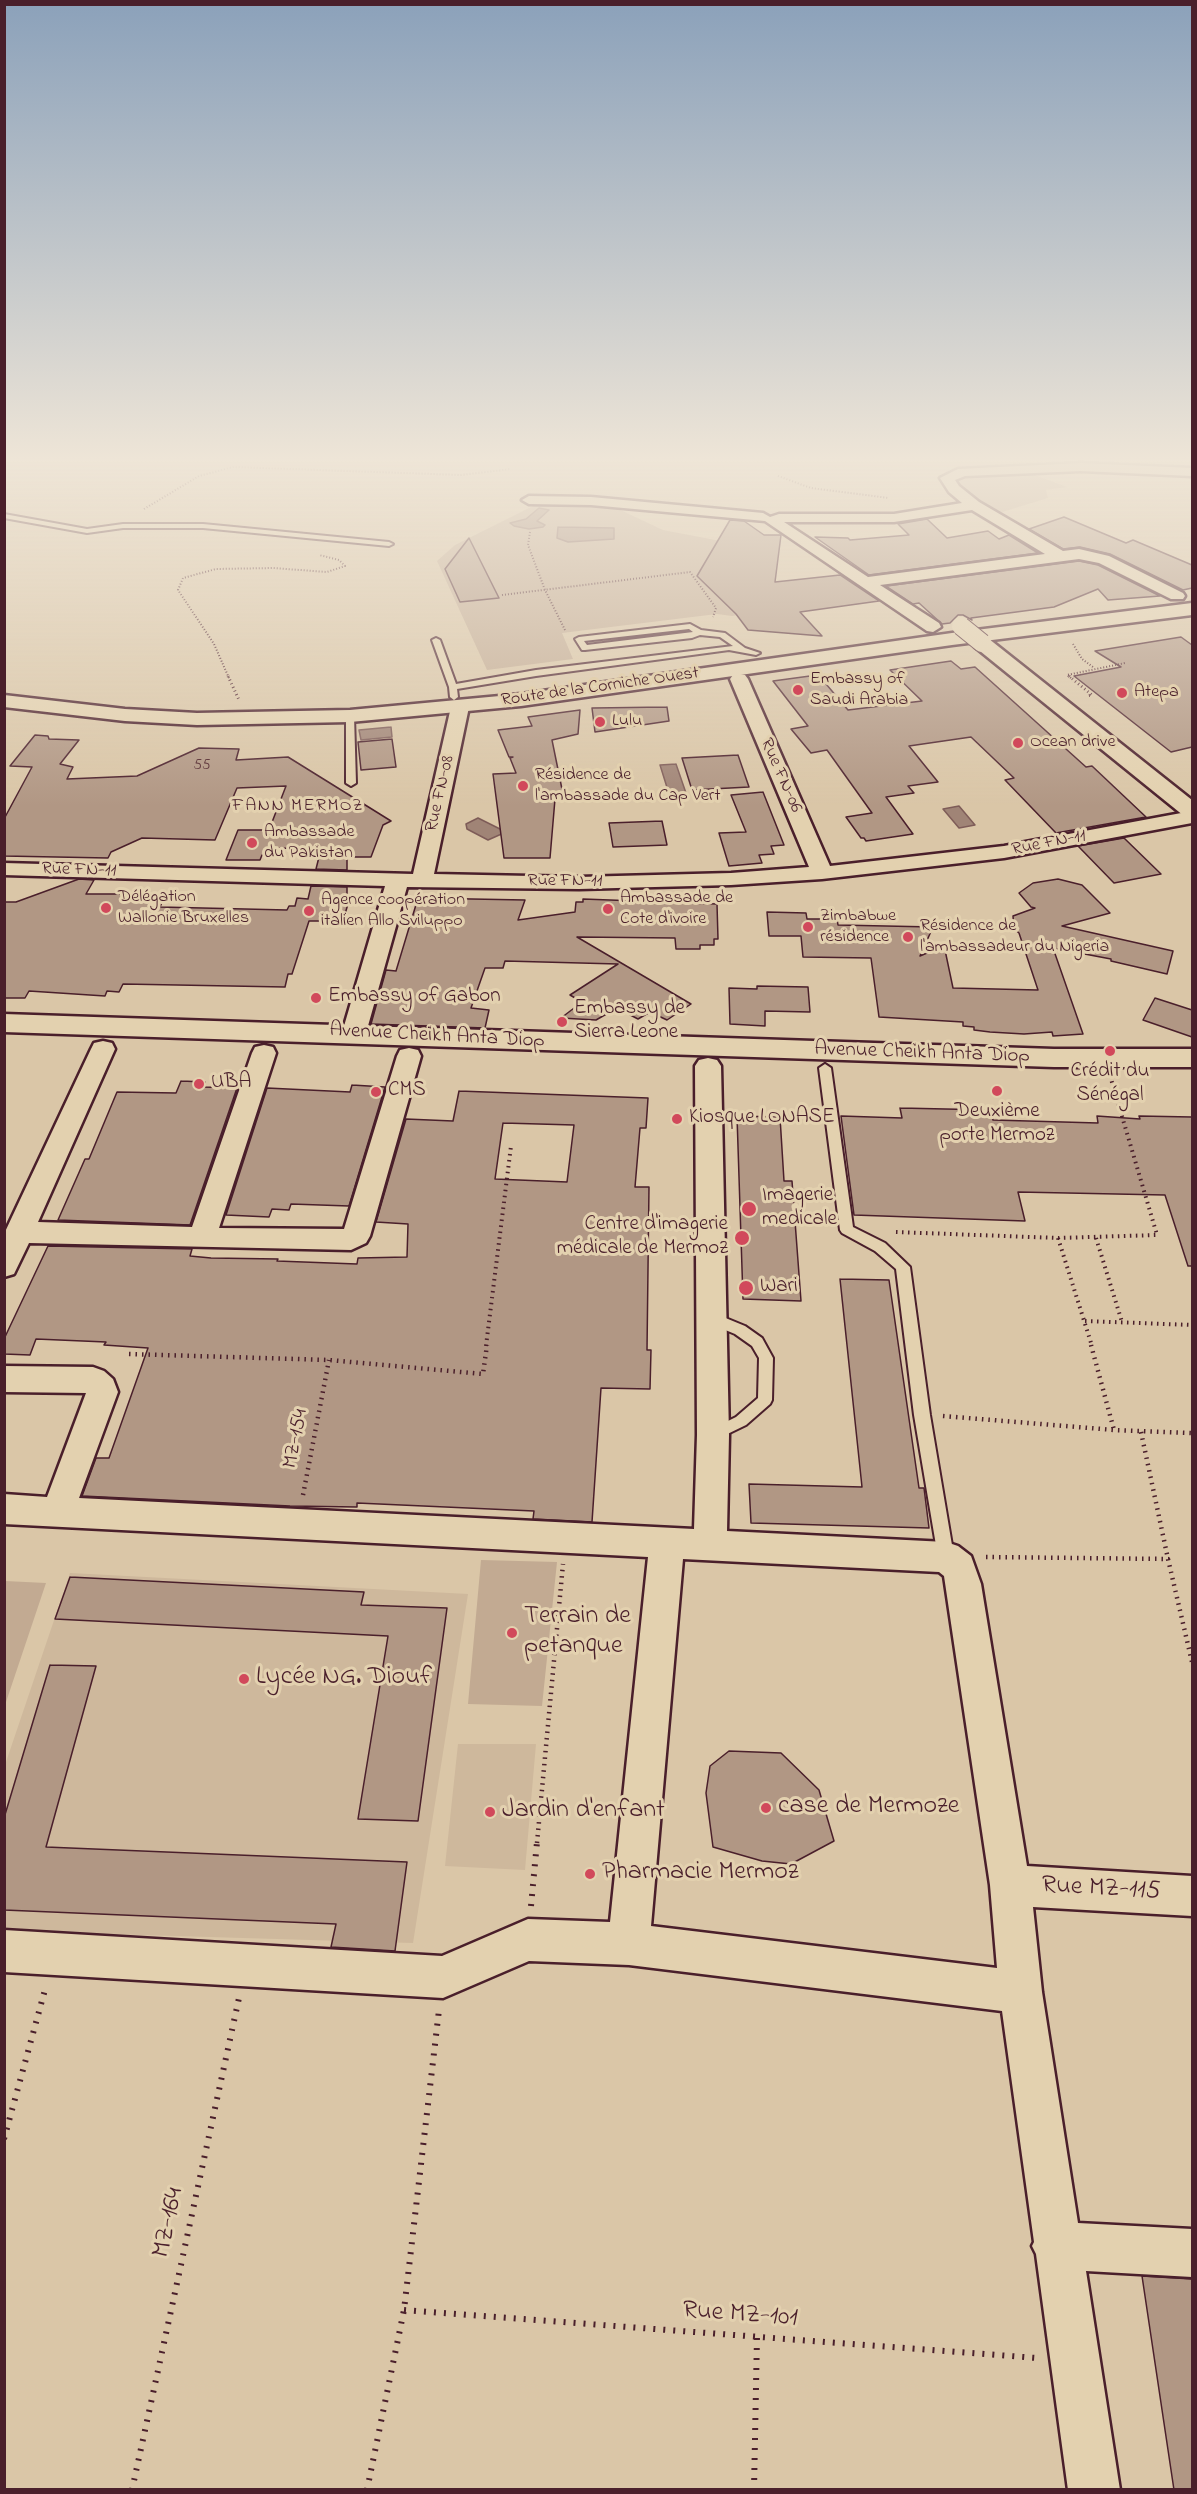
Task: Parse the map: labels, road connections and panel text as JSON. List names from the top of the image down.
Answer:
{
  "streets": {
    "main road": ["Route de la Corniche Ouest", "Avenue Cheikh Anta Diop"],
    "street": [
      "Rue FN-06",
      "Rue FN-08",
      "Rue FN-11",
      "Rue MZ-115"
    ],
    "path": ["MZ-154", "MZ-164", "Rue MZ-101"]
  },
  "crossings": [
    ["Route de la Corniche Ouest", "Rue FN-08"],
    ["Rue FN-06", "Rue FN-11"],
    ["Rue FN-08", "Rue FN-11"]
  ],
  "districts": ["FANN MERMOZ"],
  "places": [
    "Embassy of Saudi Arabia",
    "Atepa",
    "Lulu",
    "Ocean drive",
    "Résidence de l'ambassade du Cap Vert",
    "Ambassade du Pakistan",
    "Délégation Wallonie Bruxelles",
    "Ambassade de Cote d'ivoire",
    "Agence coopération italien Allo Sviluppo",
    "Zimbabwe résidence",
    "Résidence de l'ambassadeur du Nigeria",
    "Embassy of Gabon",
    "Embassy de Sierra Leone",
    "Crédit du Sénégal",
    "UBA",
    "Deuxième porte Mermoz",
    "CMS",
    "Kiosque LONASE",
    "Imagerie medicale",
    "Centre d'imagerie médicale de Mermoz",
    "Wari",
    "Terrain de petanque",
    "Lycée NG. Diouf",
    "case de Mermoze",
    "Jardin d'enfant",
    "Pharmacie Mermoz"
  ],
  "house_numbers": ["55"]
}
